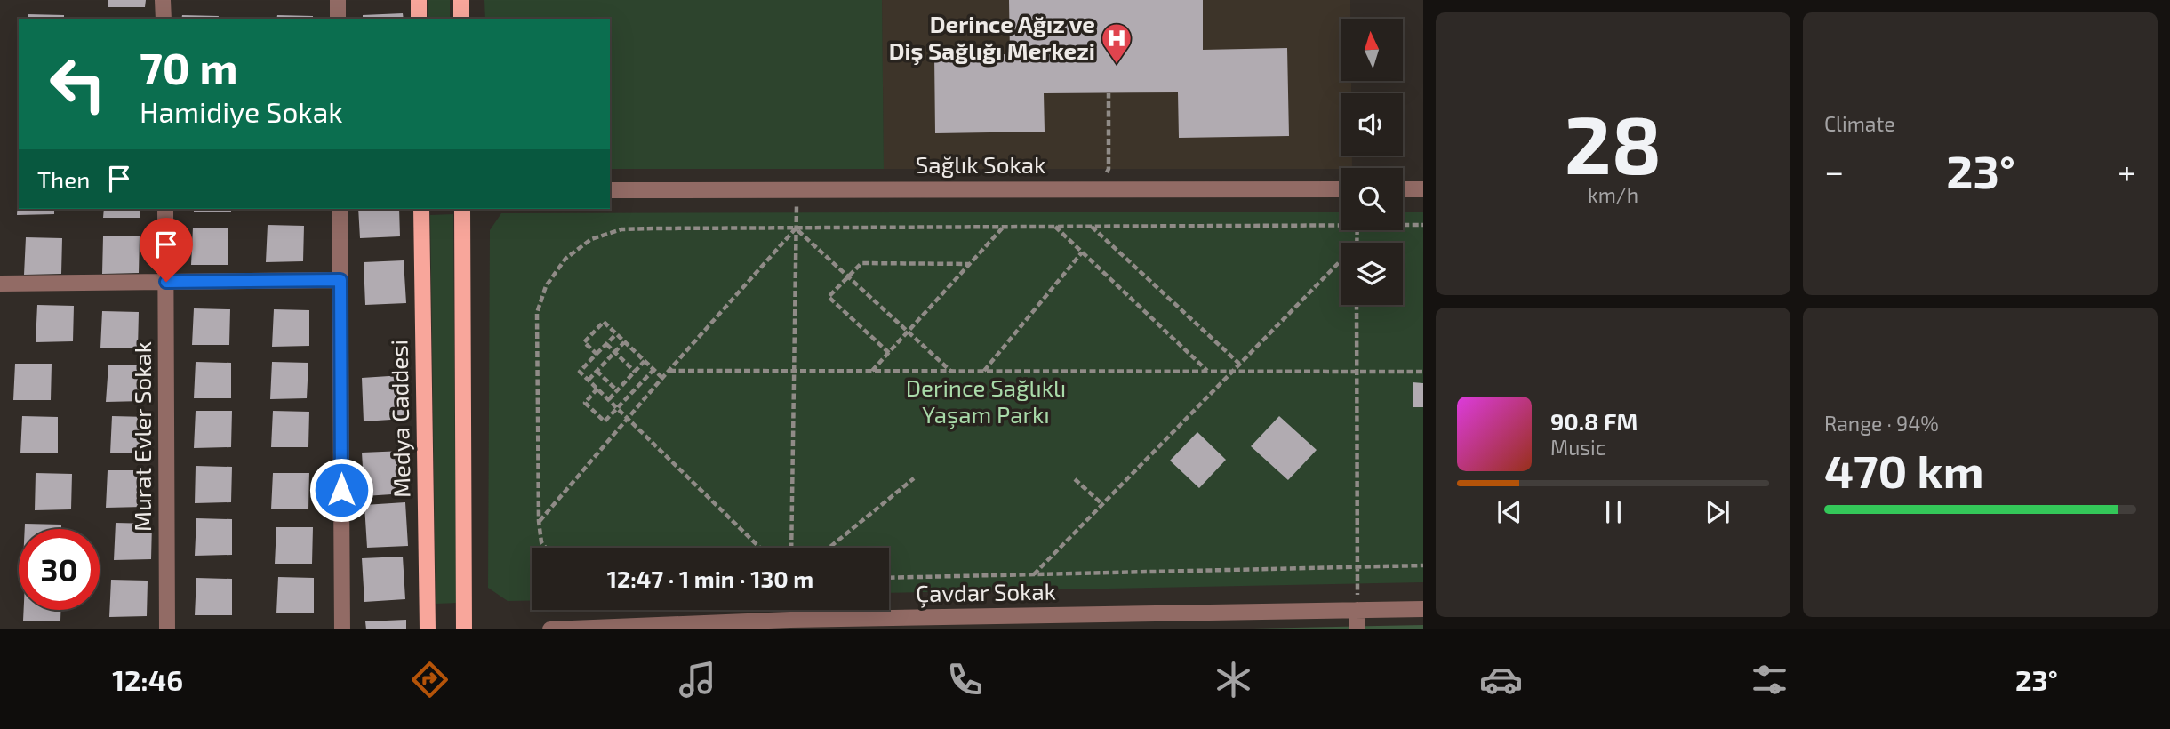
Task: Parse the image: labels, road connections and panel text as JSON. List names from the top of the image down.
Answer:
{
  "streets": {
    "main road": ["Medya Caddesi"],
    "street": ["Sağlık Sokak", "Murat Evler Sokak", "Çavdar Sokak"]
  },
  "parks": ["Derince Sağlıklı Yaşam Parkı"],
  "places": {
    "hospital": ["Derince Ağız ve Diş Sağlığı Merkezi"]
  },
  "north": "top",
  "page": {
    "tile": [
      ["28", "km/h"],
      "Climate",
      ["Range · 94%", "470 km"]
    ],
    "turn": ["70 m", "Hamidiye Sokak"],
    "heat": ["−", "23°", "+"],
    "then": "Then",
    "song": ["90.8 FM", "Music"],
    "limit": "30",
    "trip": "12:47 · 1 min · 130 m",
    "tabs": ["12:46", "23°"]
  }
}
